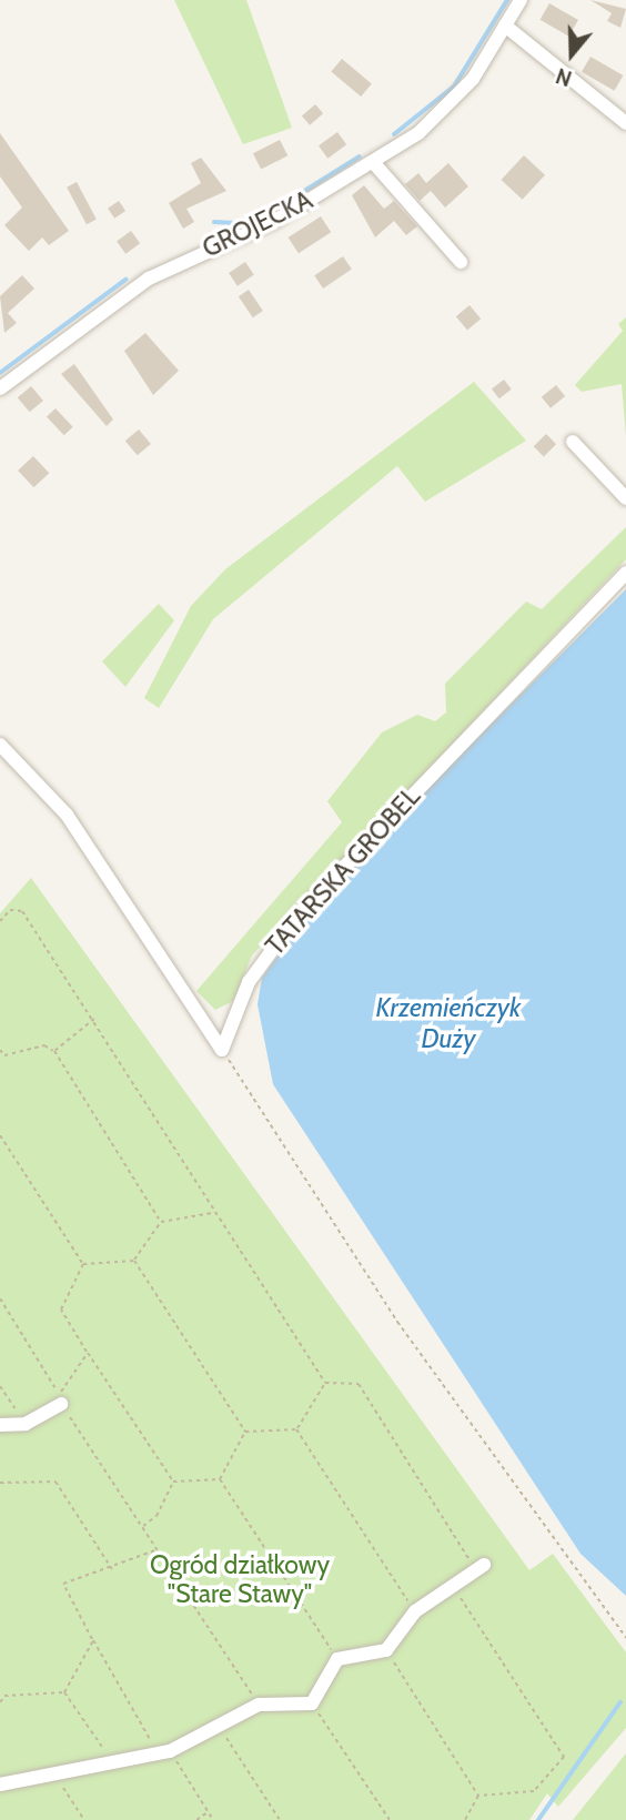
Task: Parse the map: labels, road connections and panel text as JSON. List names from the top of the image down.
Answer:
{
  "streets": {
    "street": ["GROJECKA", "TATARSKA GROBEL"]
  },
  "water": ["Krzemieńczyk Duży"],
  "parks": ["Ogród działkowy \"Stare Stawy\""],
  "north": "bottom"
}
